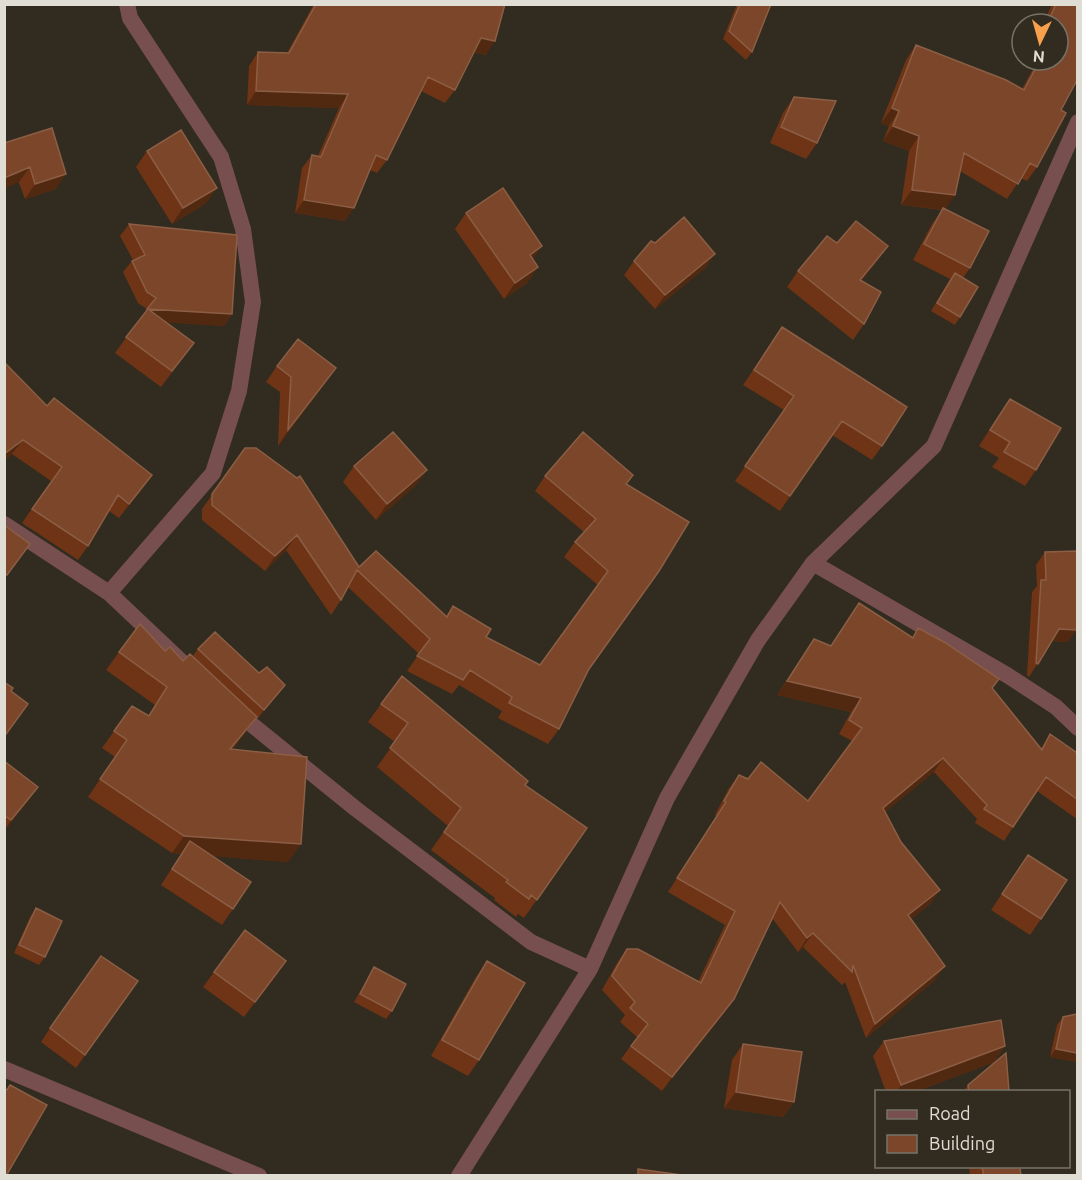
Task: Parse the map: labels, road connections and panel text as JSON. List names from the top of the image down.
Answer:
{
  "legend": ["Road", "Building"],
  "north": "bottom"
}
